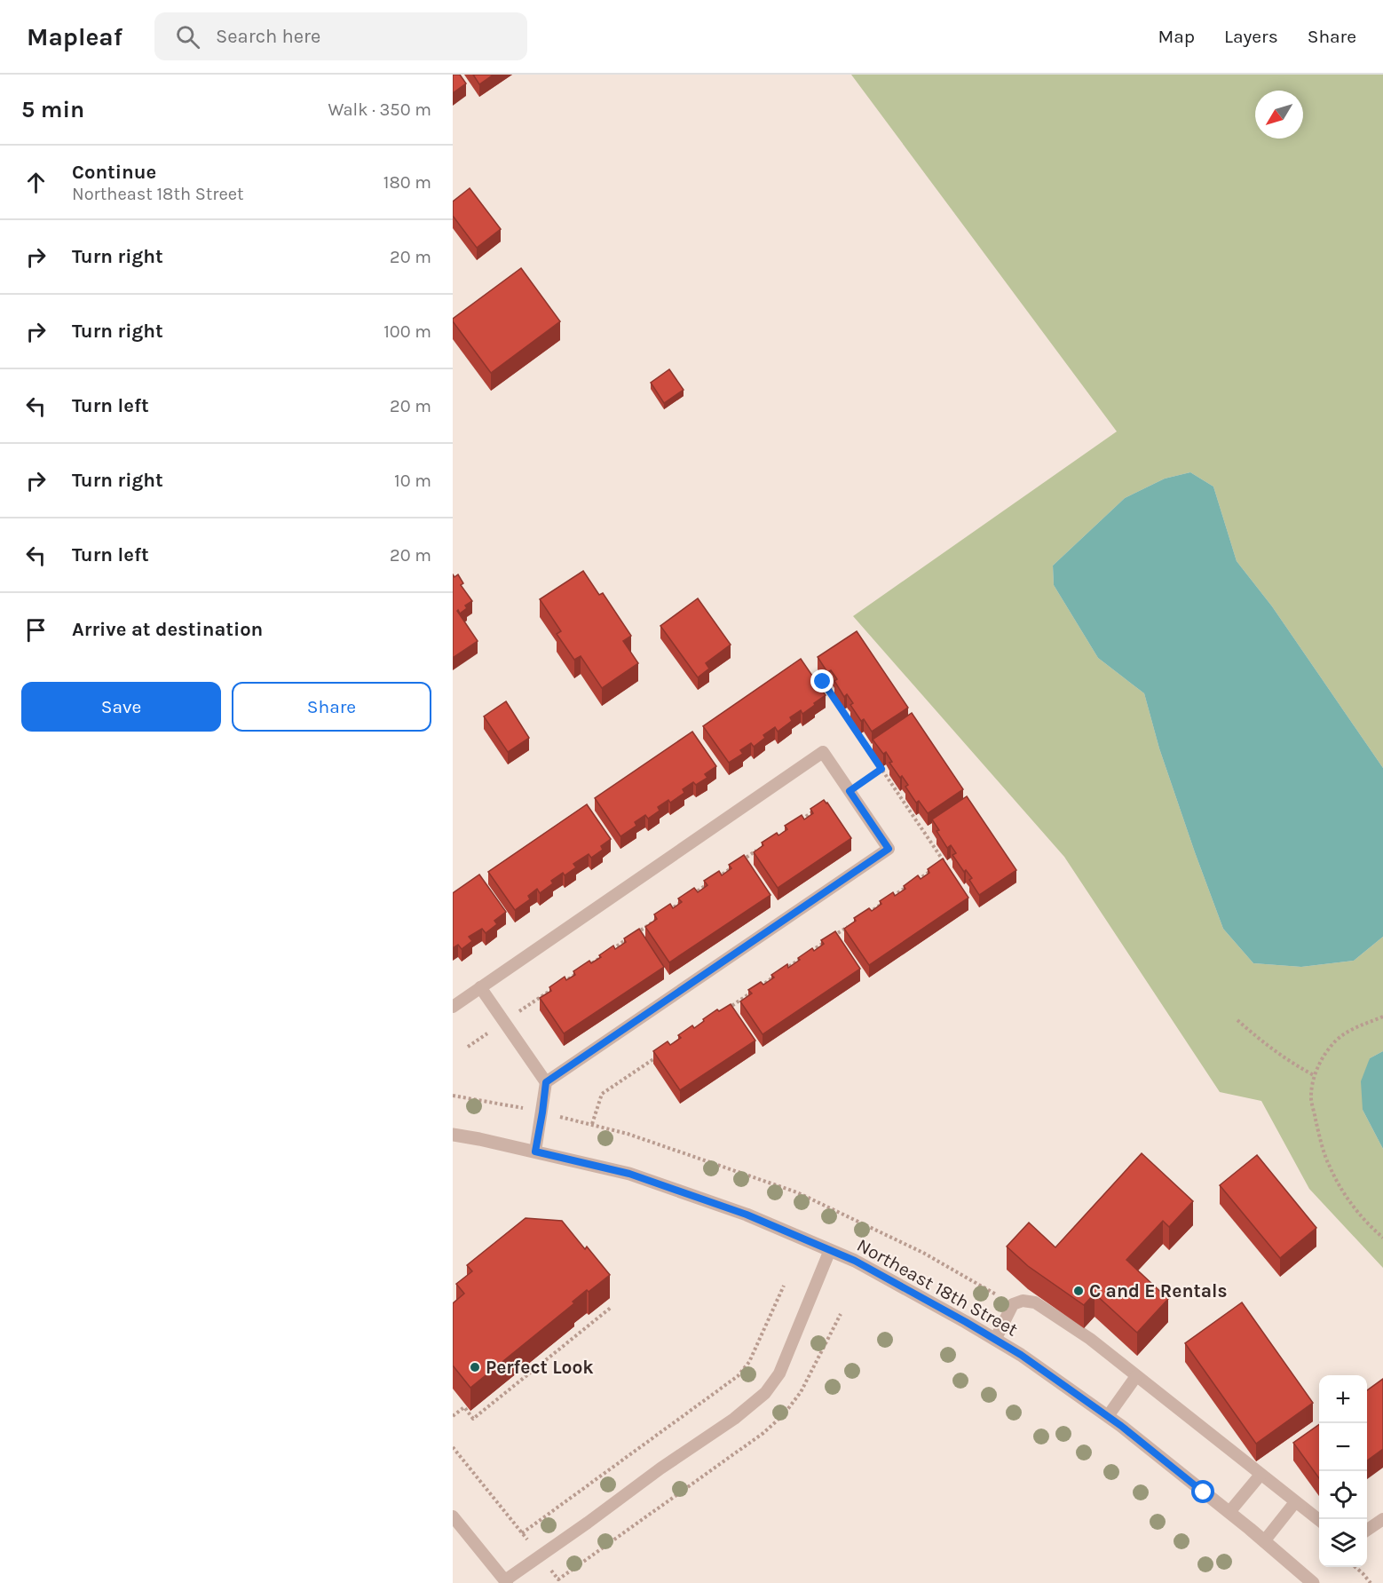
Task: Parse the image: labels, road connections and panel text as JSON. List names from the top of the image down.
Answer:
{
  "streets": {
    "street": ["Northeast 18th Street"]
  },
  "places": ["C and E Rentals", "Perfect Look"],
  "north": "bottom left",
  "page": {
    "header": "Mapleaf",
    "search": "Search here",
    "nav": ["Map", "Layers", "Share"],
    "heading": ["5 min", "Walk · 350 m"],
    "list": [
      ["Continue", "Northeast 18th Street", "180 m"],
      ["Turn right", "20 m"],
      ["Turn right", "100 m"],
      ["Turn left", "20 m"],
      ["Turn right", "10 m"],
      ["Turn left", "20 m"],
      "Arrive at destination"
    ],
    "buttons": ["Save", "Share"],
    "map_buttons": ["+", "−"]
  }
}
